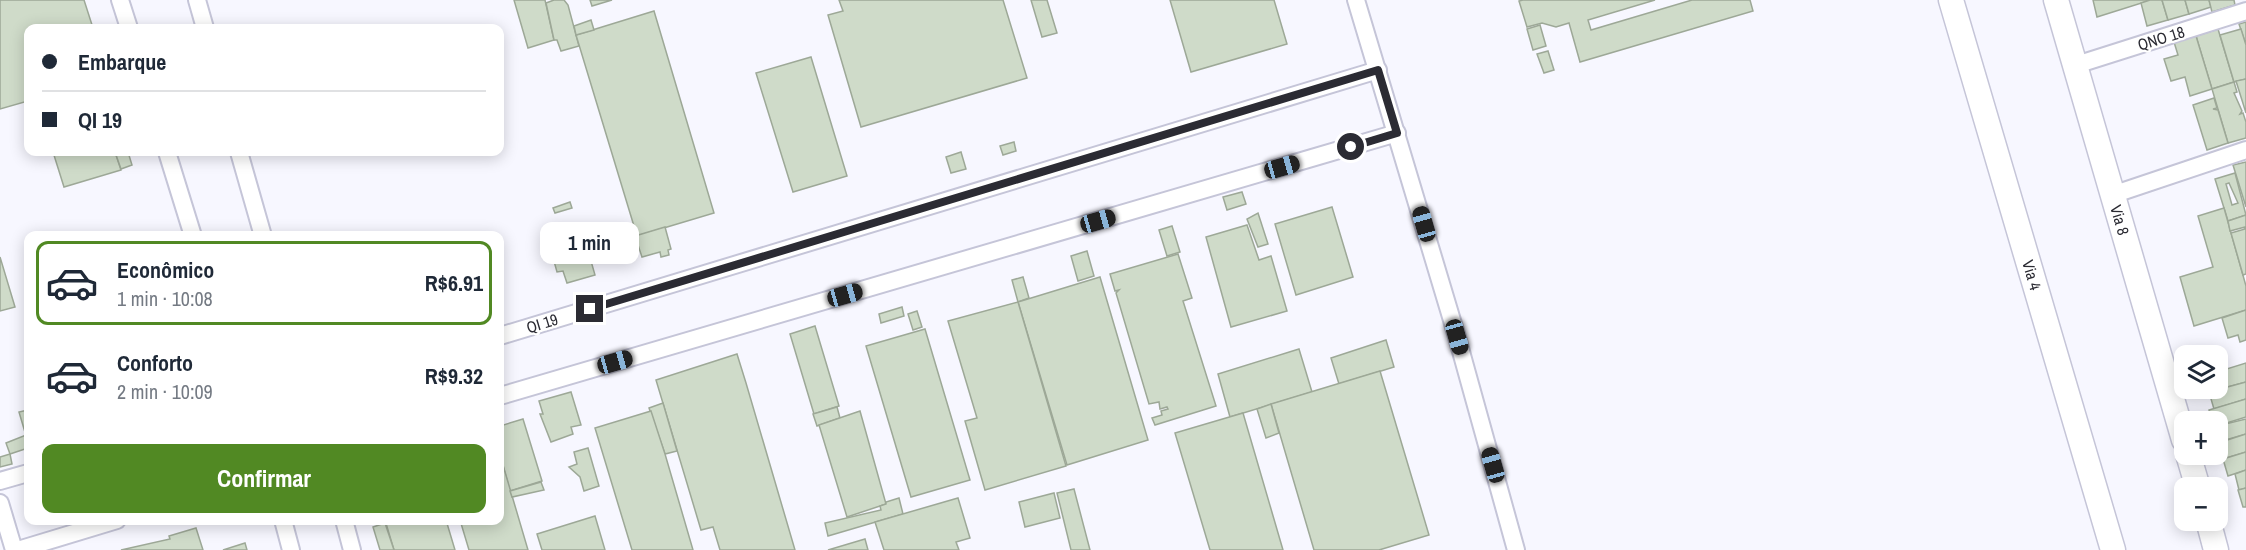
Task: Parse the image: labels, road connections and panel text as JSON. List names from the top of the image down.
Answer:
{
  "streets": {
    "main road": ["Via 8", "Via 4"],
    "street": ["QNO 18", "QI 19"]
  },
  "crossings": [
    ["QNO 18", "Via 8"]
  ],
  "page": {
    "banner": ["Embarque", "QI 19"],
    "bubble": "1 min",
    "list": [
      {
        "name": "Econômico",
        "note": "1 min · 10:08",
        "value": "R$6.91"
      },
      {
        "name": "Conforto",
        "note": "2 min · 10:09",
        "value": "R$9.32"
      }
    ],
    "map_buttons": ["+", "−"],
    "buttons": "Confirmar"
  }
}
